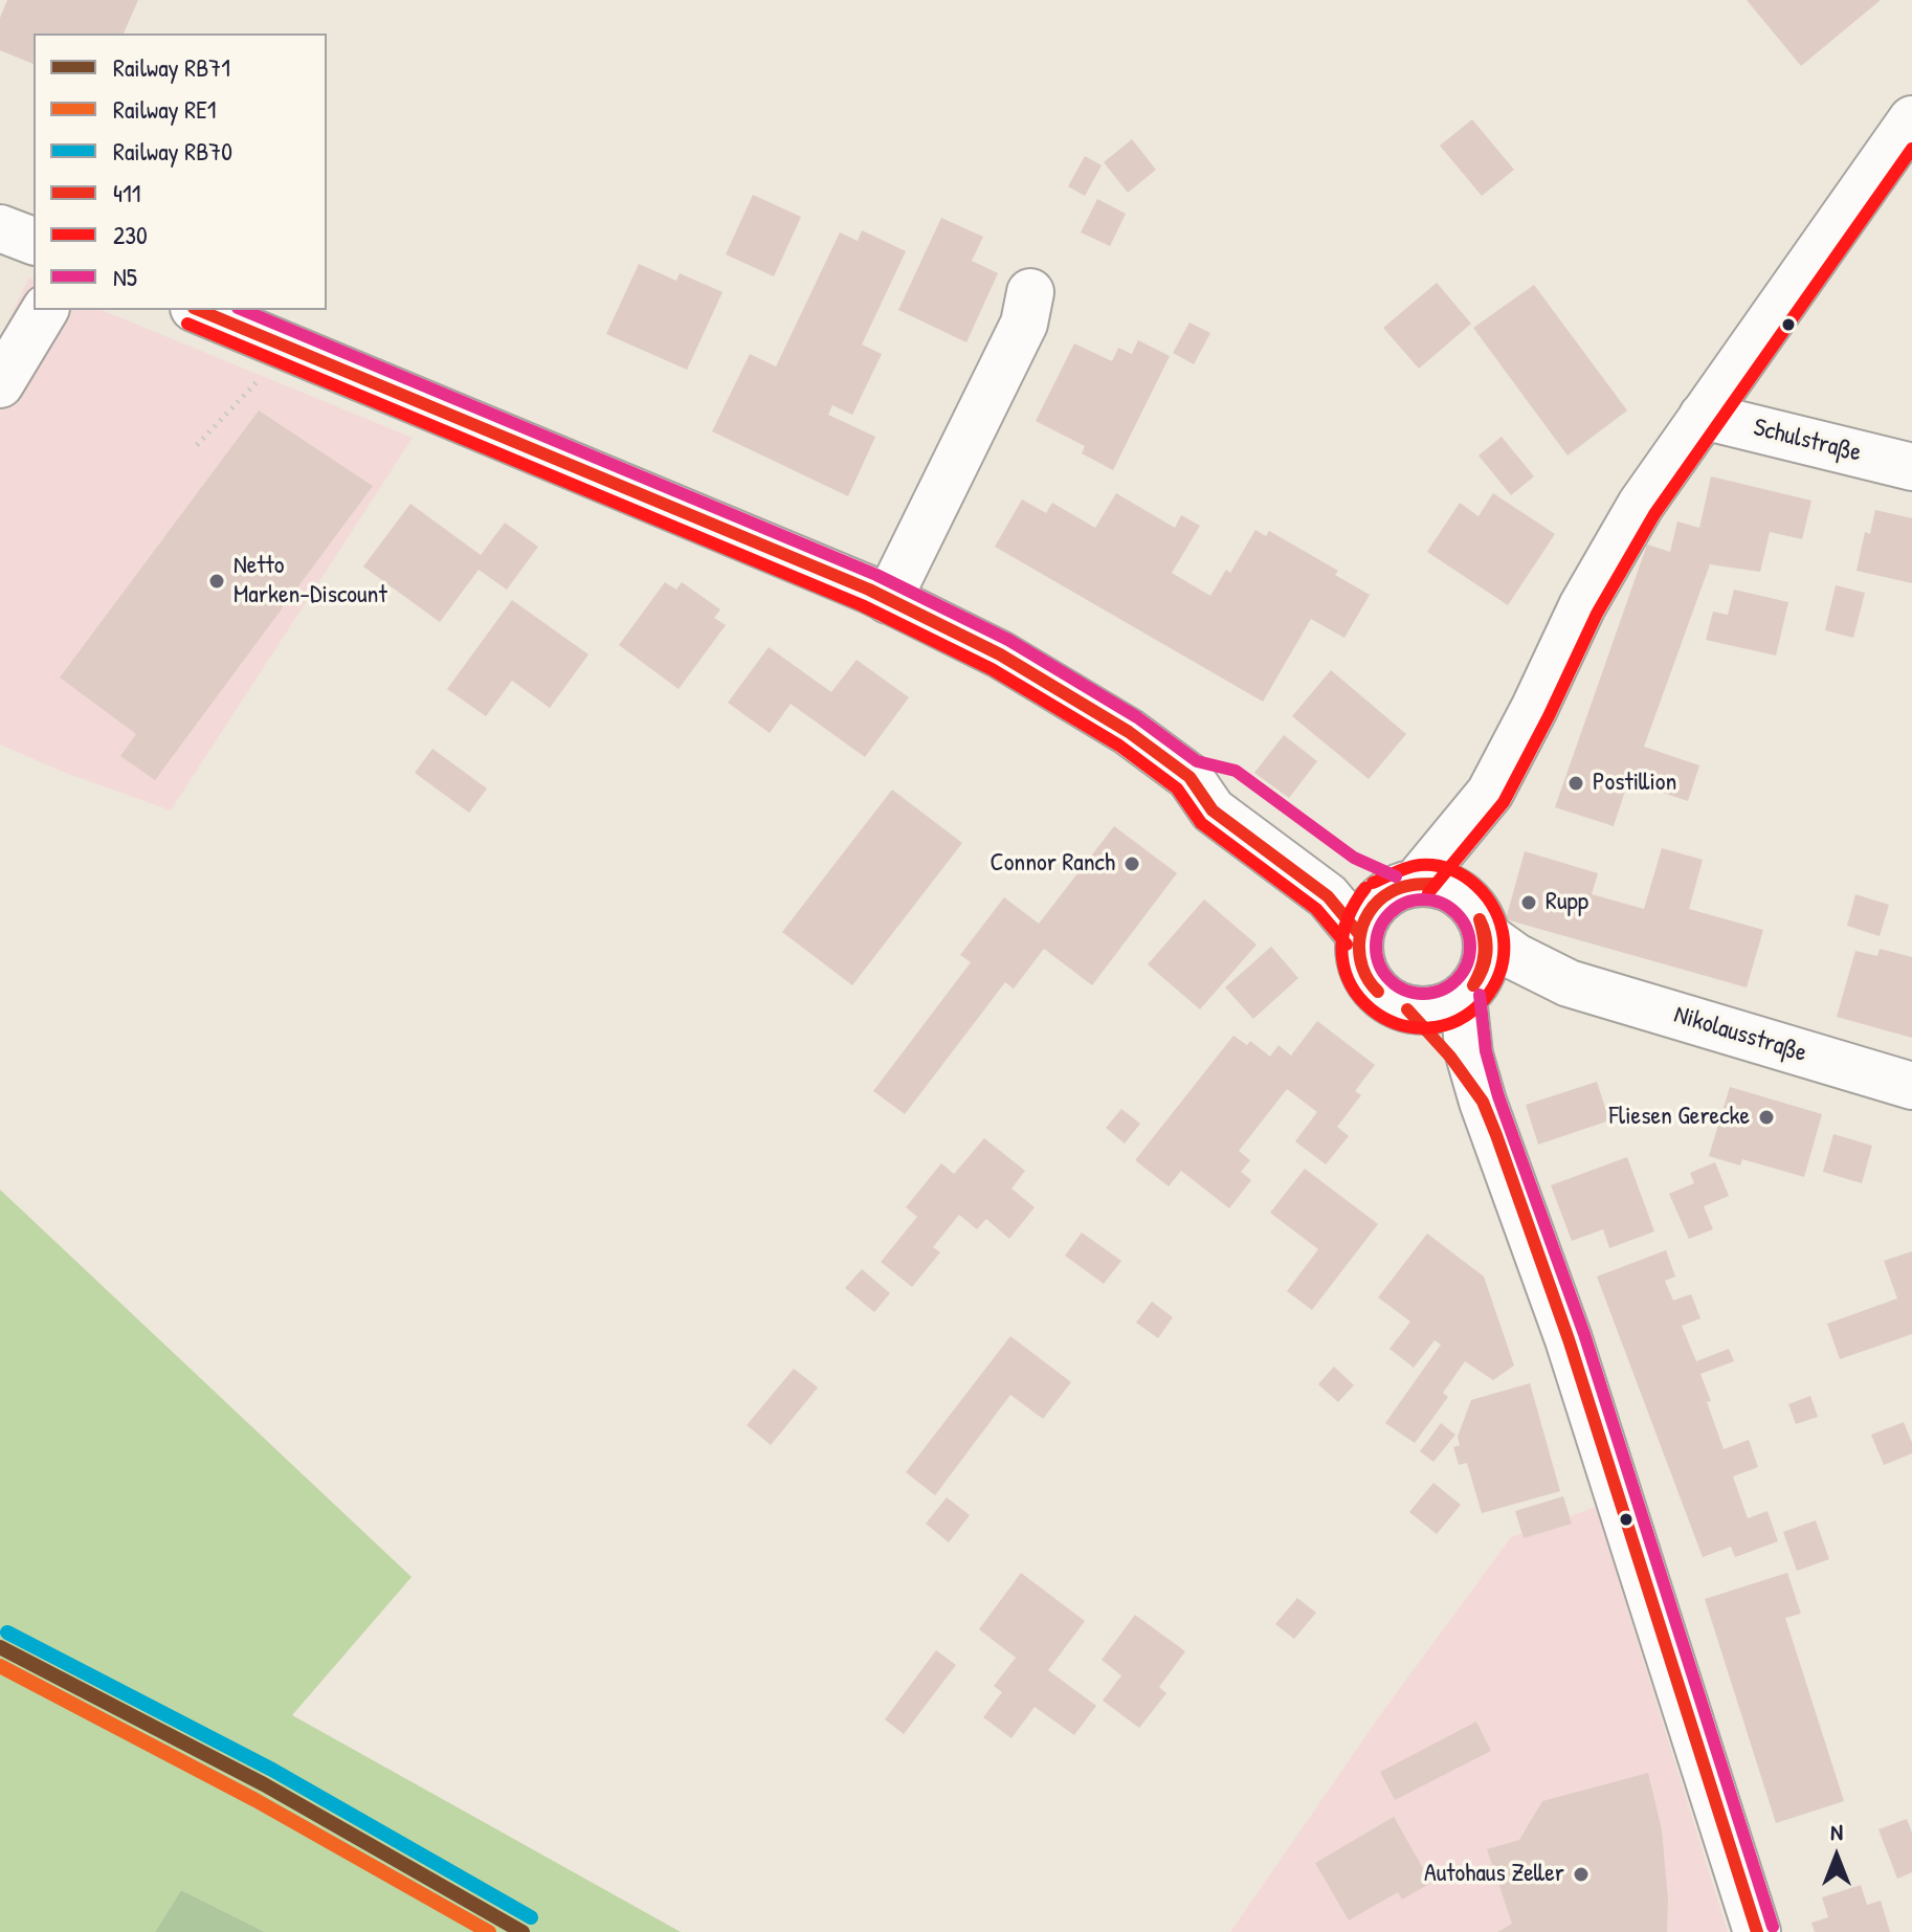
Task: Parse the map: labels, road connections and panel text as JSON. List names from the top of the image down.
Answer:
{
  "streets": {
    "street": ["Schulstraße", "Nikolausstraße"]
  },
  "places": [
    "Netto Marken-Discount",
    "Postillion",
    "Connor Ranch",
    "Rupp",
    "Fliesen Gerecke",
    "Autohaus Zeller"
  ],
  "lines": [
    "transit line 230",
    "transit line 411",
    "transit line N5",
    "rail line RB70",
    "rail line RB71",
    "rail line RE1"
  ],
  "legend": [
    "Railway RB71",
    "Railway RE1",
    "Railway RB70",
    "411",
    "230",
    "N5"
  ],
  "north": "top"
}
